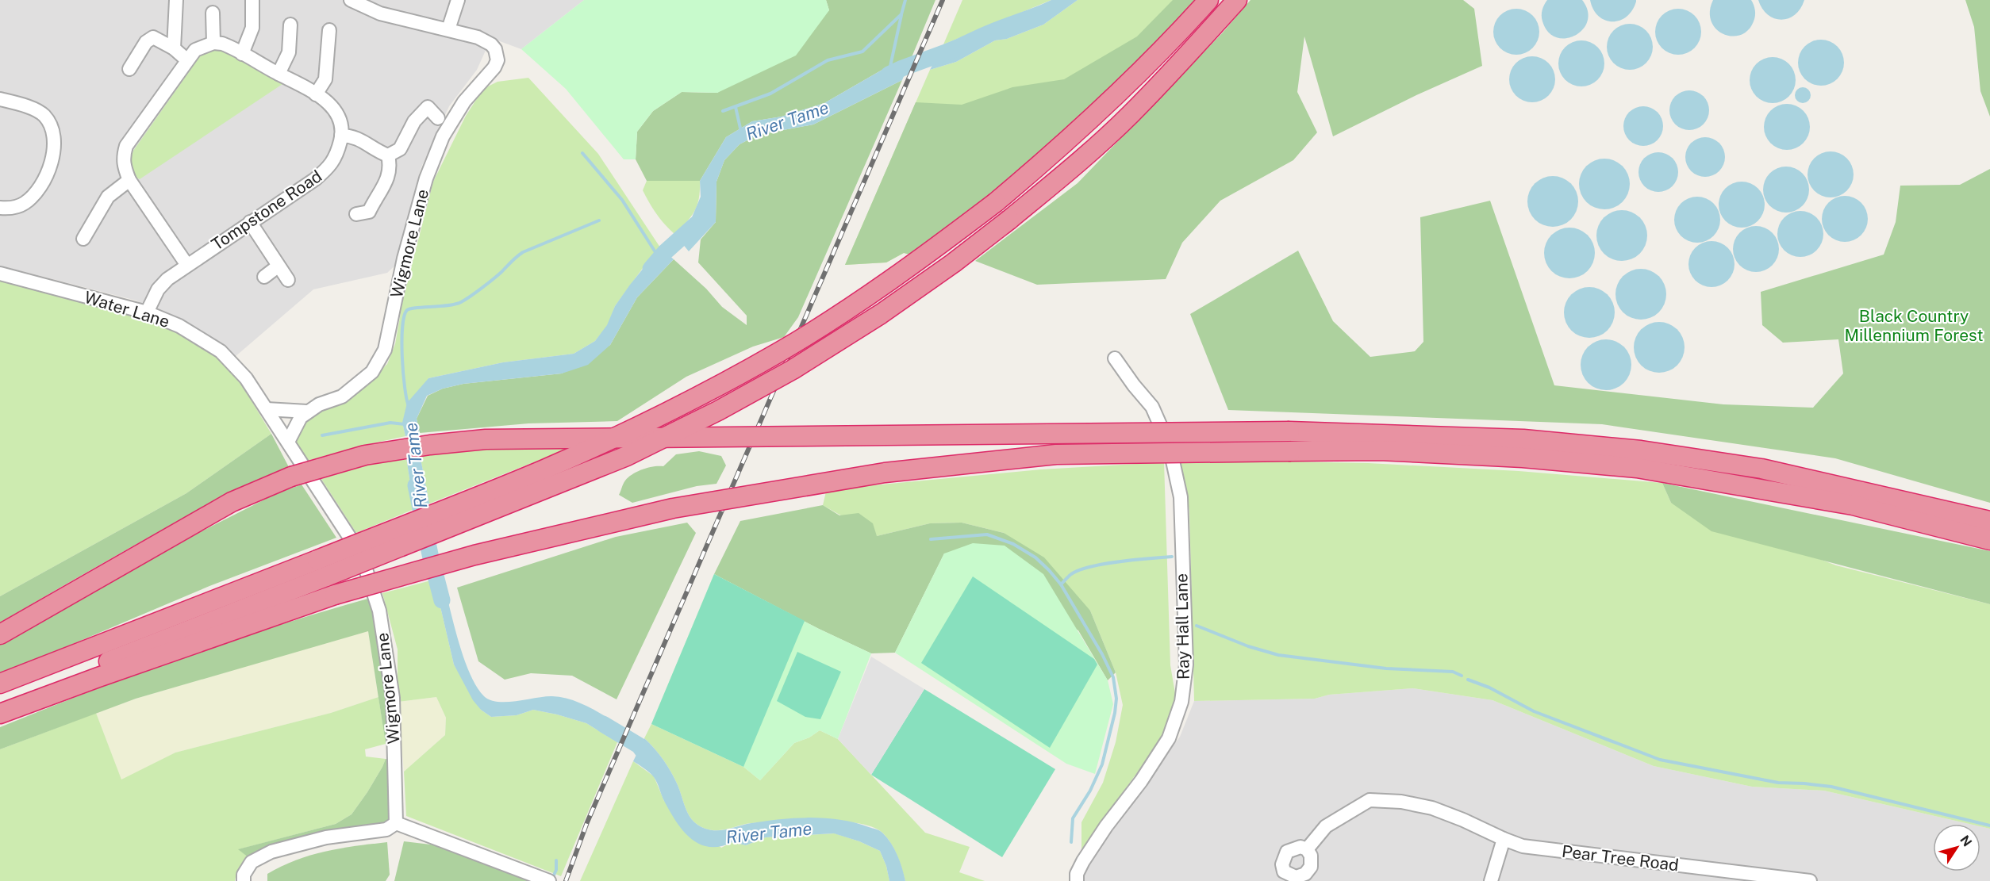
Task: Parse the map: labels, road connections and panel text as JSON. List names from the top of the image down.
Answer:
{
  "streets": {
    "street": [
      "Tompstone Road",
      "Wigmore Lane",
      "Water Lane",
      "Ray Hall Lane",
      "Pear Tree Road"
    ]
  },
  "crossings": [
    ["Tompstone Road", "Water Lane"],
    ["Wigmore Lane", "Water Lane"]
  ],
  "water": ["River Tame"],
  "parks": ["Black Country Millennium Forest"],
  "north": "top right"
}
